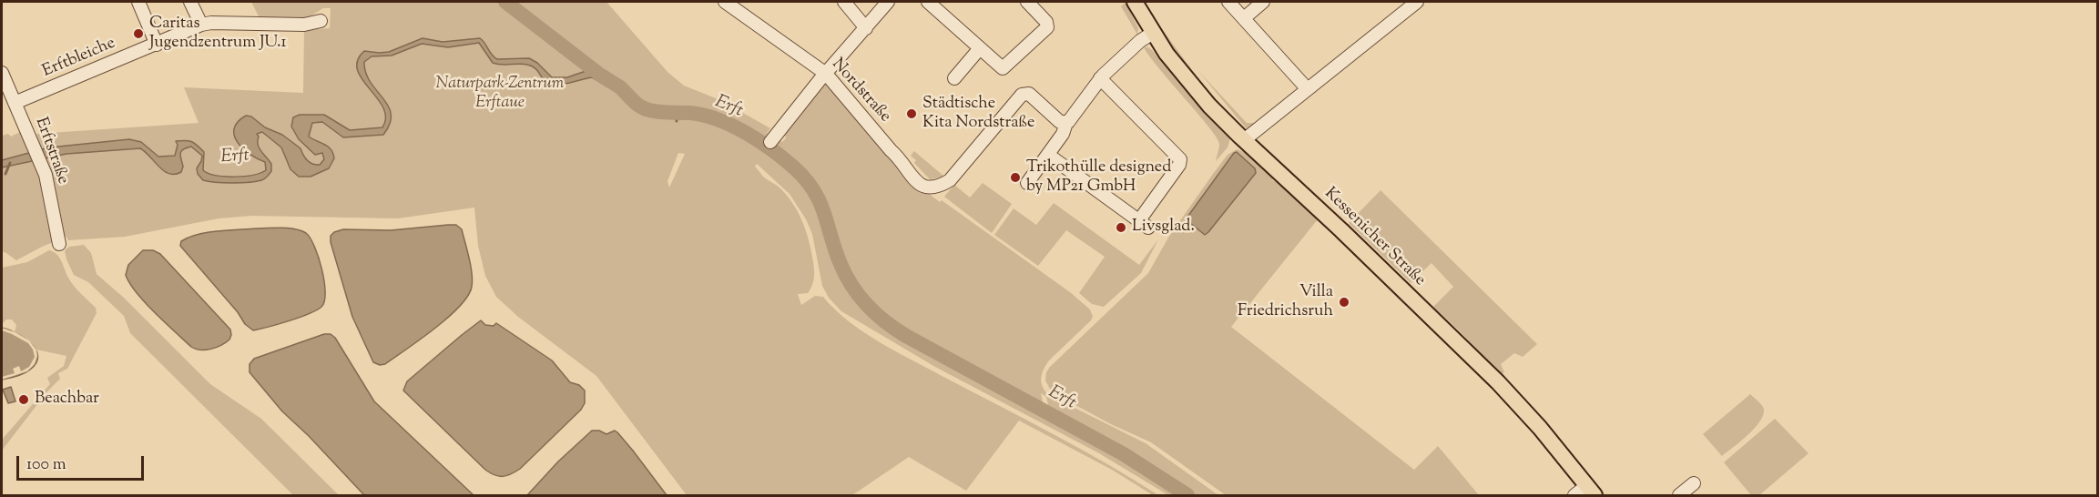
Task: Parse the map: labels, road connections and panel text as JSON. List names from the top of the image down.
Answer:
{
  "streets": {
    "main road": ["Kessenicher Straße"],
    "street": ["Erftbleiche", "Nordstraße", "Erftstraße"]
  },
  "crossings": [
    ["Erftbleiche", "Erftstraße"]
  ],
  "water": ["Erft"],
  "parks": ["Naturpark-Zentrum Erftaue"],
  "places": [
    "Caritas Jugendzentrum JU.1",
    "Städtische Kita Nordstraße",
    "Trikothülle designed by MP21 GmbH",
    "Livsglad.",
    "Villa Friedrichsruh",
    "Beachbar"
  ],
  "scale_bar": "100 m"
}
